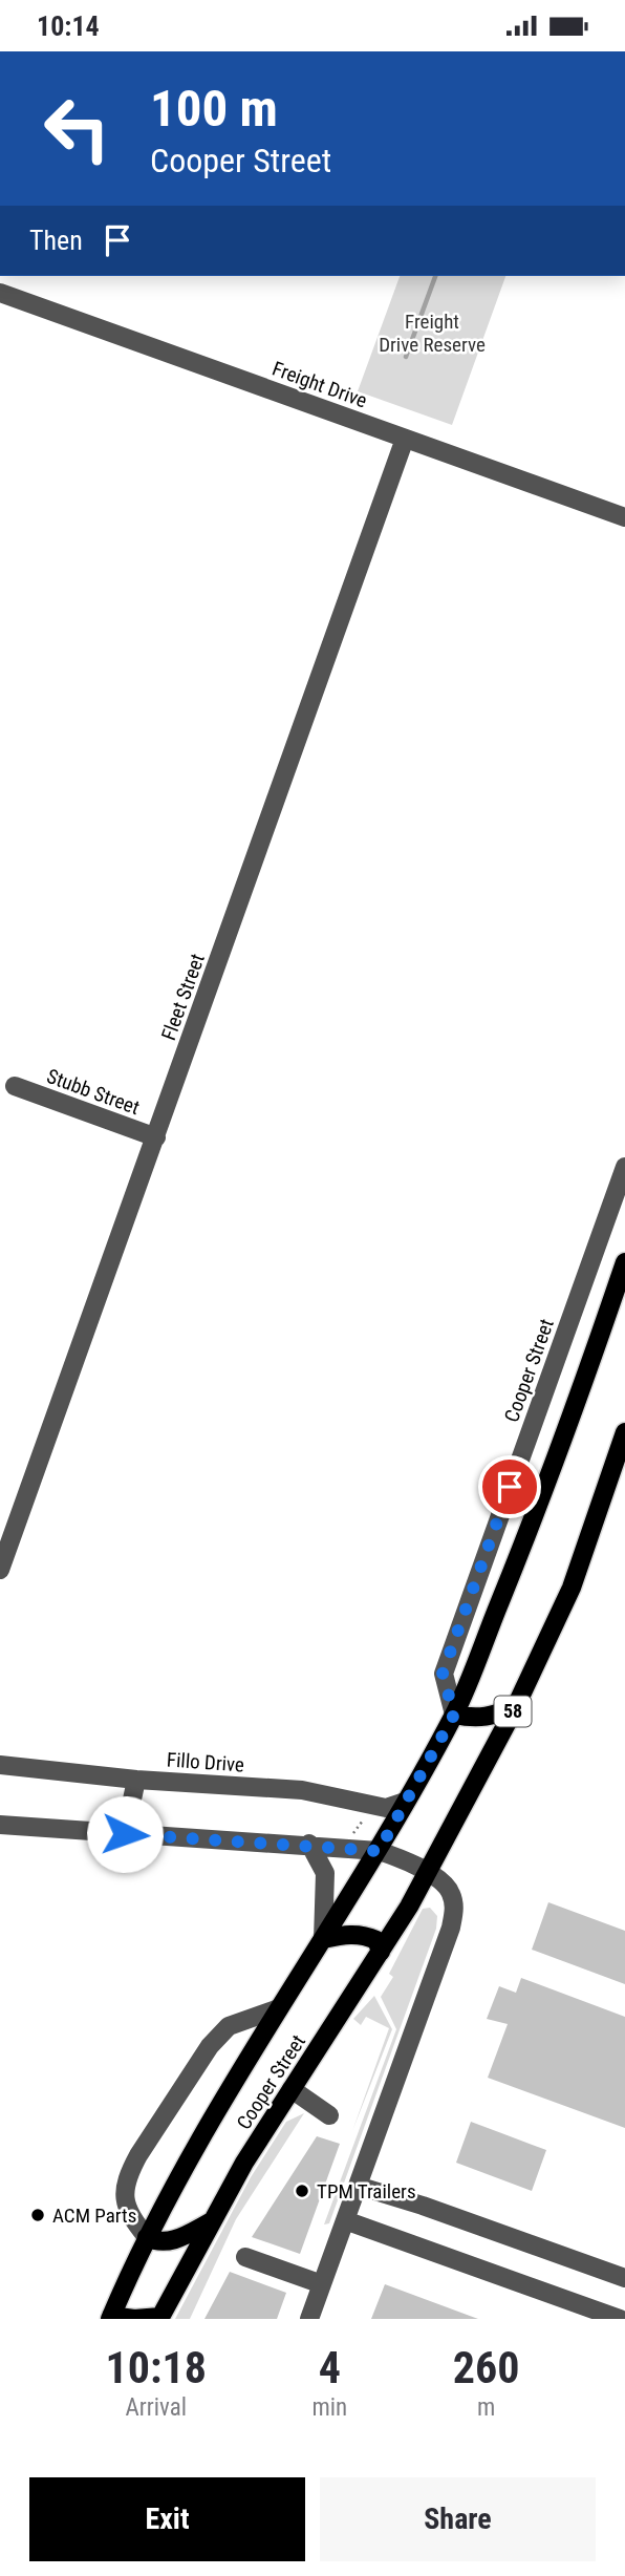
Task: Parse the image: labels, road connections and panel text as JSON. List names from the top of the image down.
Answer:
{
  "streets": {
    "main road": ["Cooper Street", "58"],
    "street": [
      "Freight Drive",
      "Fleet Street",
      "Stubb Street",
      "Fillo Drive"
    ]
  },
  "crossings": [
    ["Freight Drive", "Fleet Street"],
    ["Fleet Street", "Stubb Street"],
    ["Cooper Street", "Fillo Drive"]
  ],
  "parks": ["Freight Drive Reserve"],
  "places": ["TPM Trailers", "ACM Parts"],
  "page": {
    "status": "10:14",
    "turn": ["100 m", "Cooper Street"],
    "then": "Then",
    "eta": [
      "10:18",
      "Arrival",
      "4",
      "min",
      "260",
      "m"
    ],
    "buttons": ["Exit", "Share"]
  }
}
